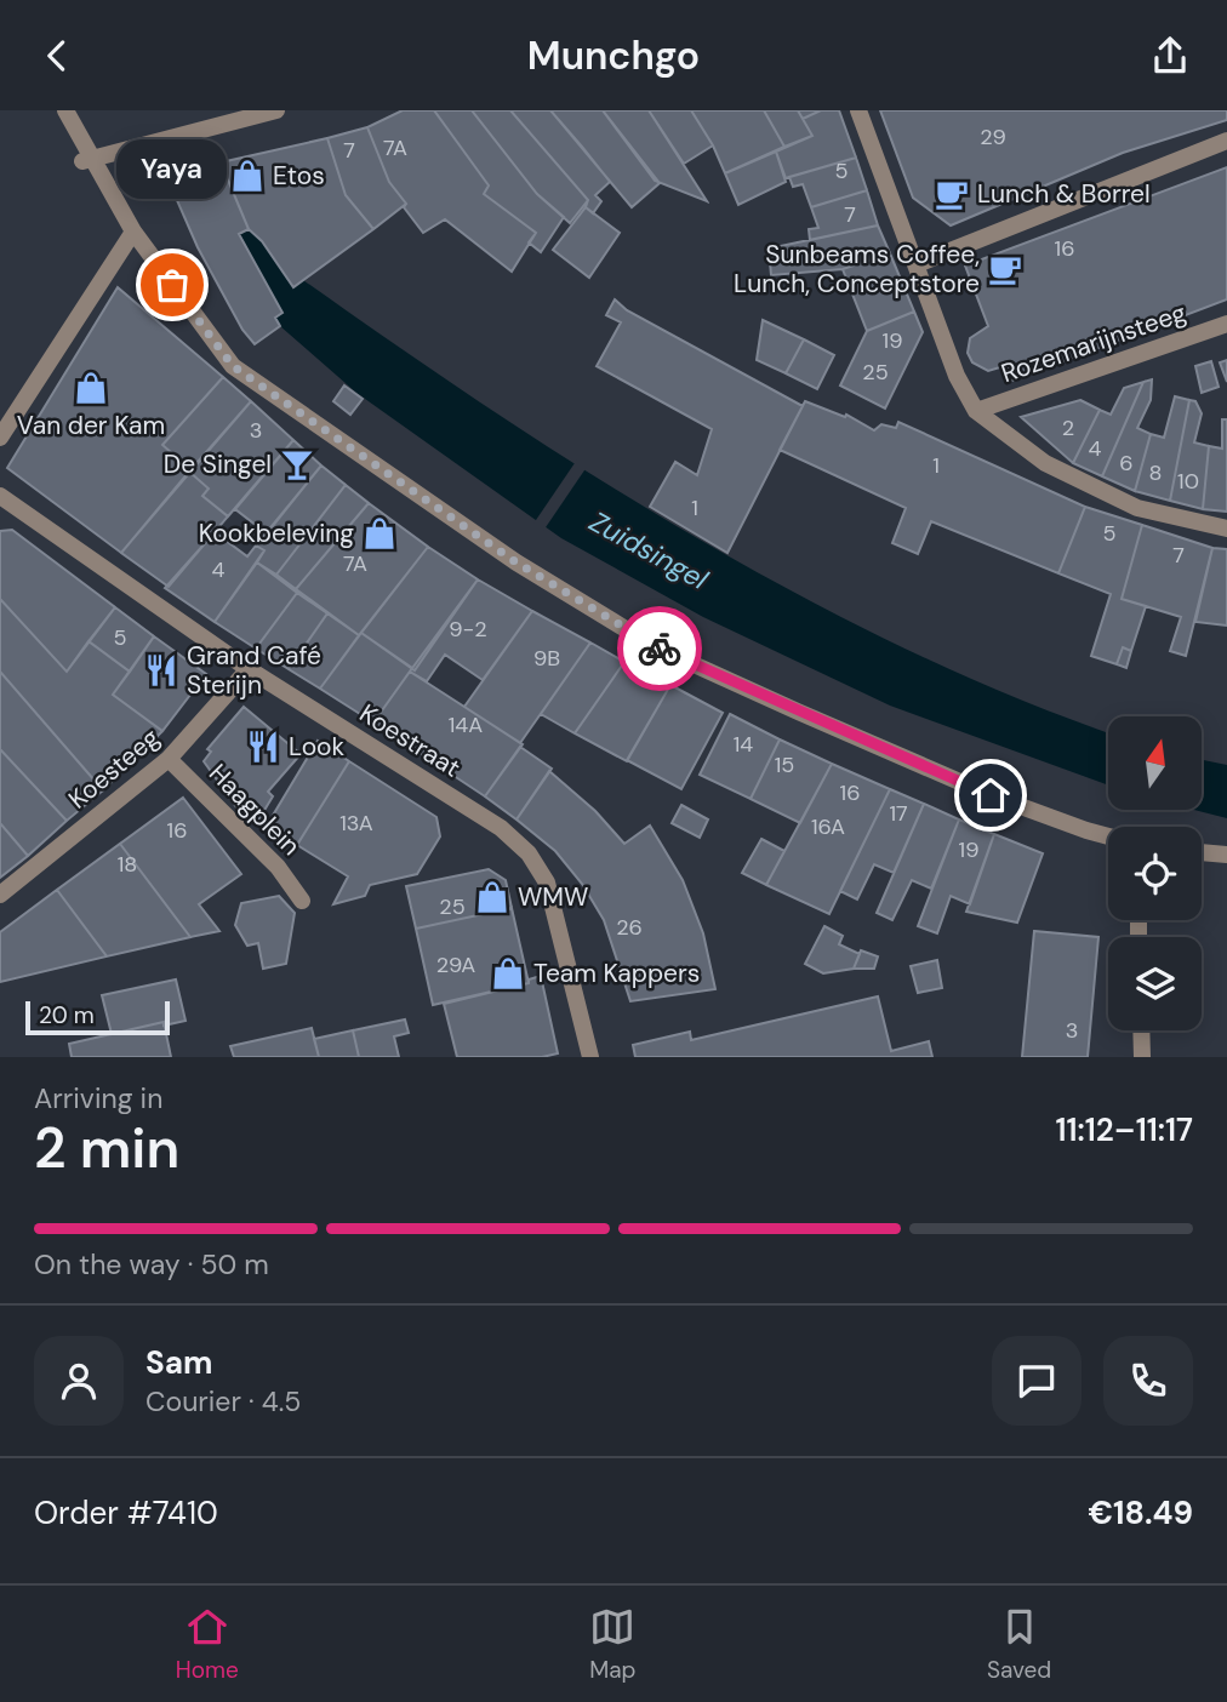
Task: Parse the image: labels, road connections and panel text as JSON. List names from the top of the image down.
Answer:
{
  "streets": {
    "street": [
      "Rozemarijnsteeg",
      "Koestraat",
      "Koesteeg",
      "Haagplein"
    ]
  },
  "crossings": [
    ["Koestraat", "Koesteeg"],
    ["Koesteeg", "Haagplein"]
  ],
  "water": ["Zuidsingel"],
  "places": {
    "shop": [
      "Etos",
      "Van der Kam",
      "Kookbeleving",
      "WMW",
      "Team Kappers"
    ],
    "cafe": ["Lunch & Borrel", "Sunbeams Coffee, Lunch, Conceptstore"],
    "other": ["Yaya"],
    "bar": ["De Singel"],
    "restaurant": ["Grand Café Sterijn", "Look"]
  },
  "house_numbers": [
    "29",
    "7A",
    "7",
    "5",
    "7",
    "16",
    "19",
    "25",
    "2",
    "3",
    "4",
    "6",
    "1",
    "8",
    "10",
    "1",
    "5",
    "7",
    "7A",
    "4",
    "9-2",
    "5",
    "9B",
    "14A",
    "14",
    "15",
    "16",
    "17",
    "13A",
    "16A",
    "16",
    "19",
    "18",
    "25",
    "26",
    "29A",
    "3"
  ],
  "scale_bar": "20 m",
  "north": "top",
  "page": {
    "header": "Munchgo",
    "bubble": "Yaya",
    "scale": "20 m",
    "heading": ["2 min", "Arriving in", "11:12–11:17"],
    "panel": [
      "Sam",
      "Courier · 4.5",
      "Order #7410",
      "€18.49"
    ],
    "bar": "On the way · 50 m",
    "tabs": ["Home", "Map", "Saved"]
  }
}
